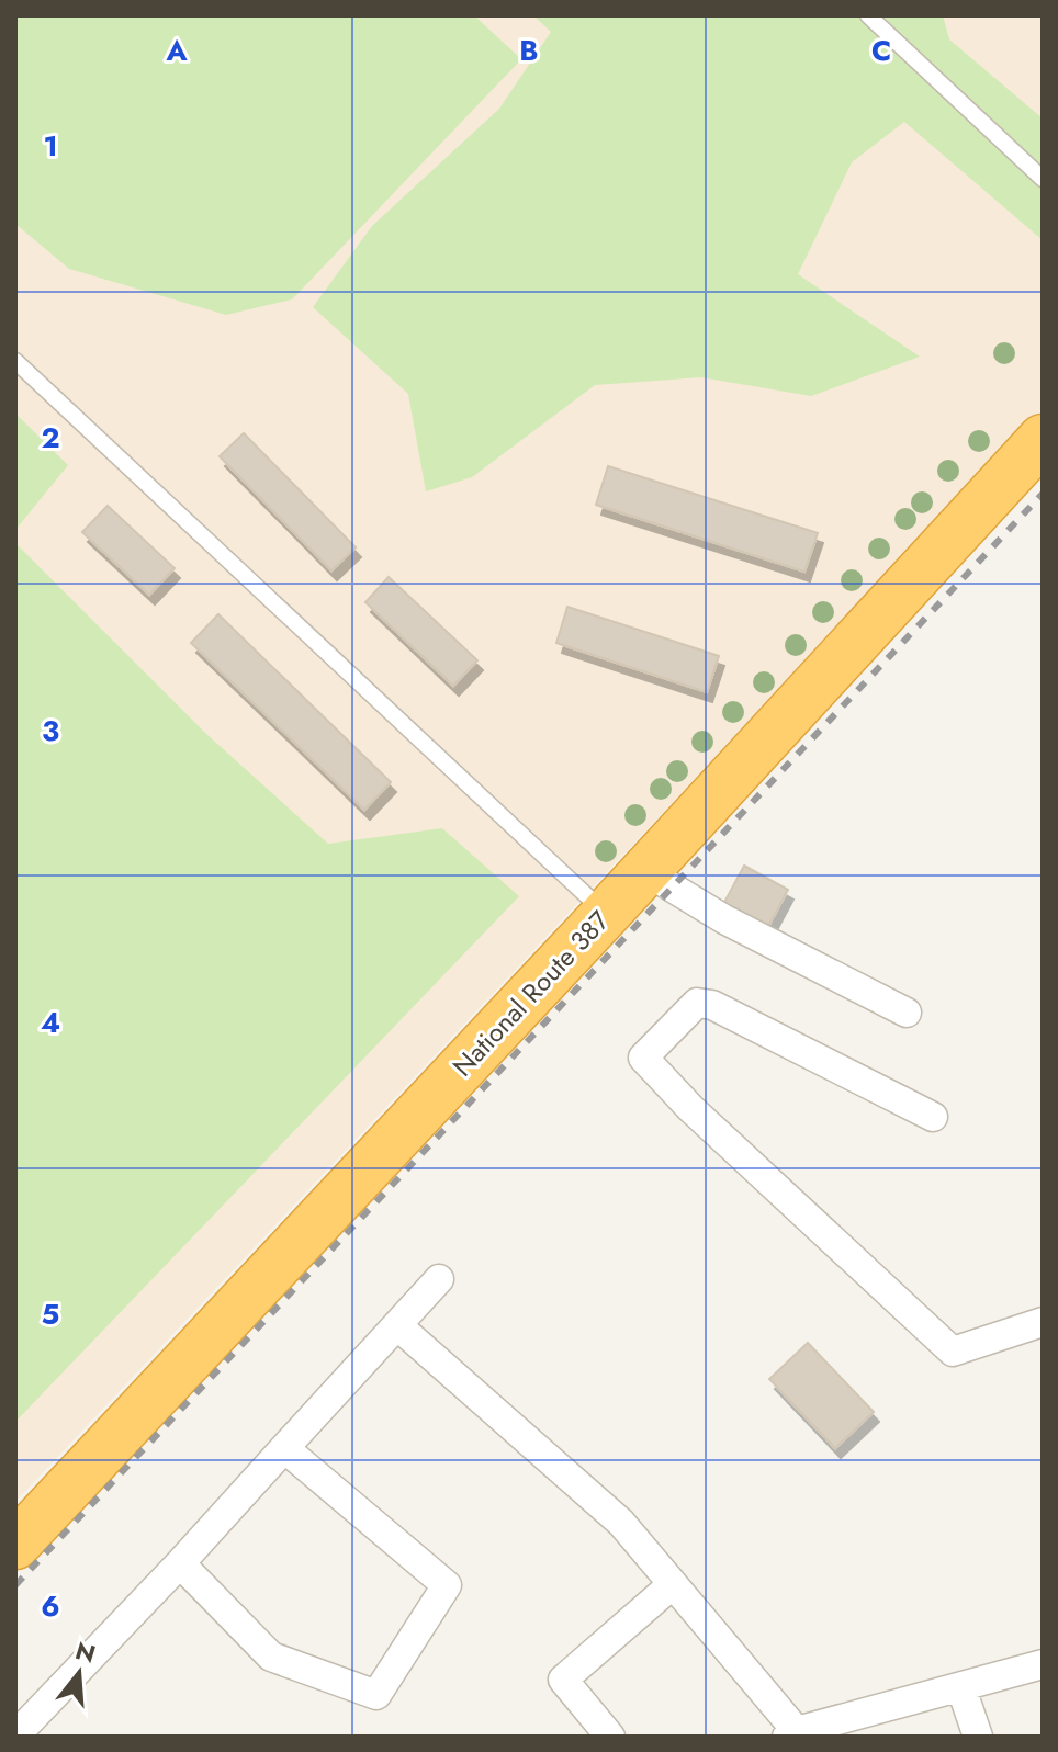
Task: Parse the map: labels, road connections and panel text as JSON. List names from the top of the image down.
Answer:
{
  "streets": {
    "highway": ["National Route 387"]
  },
  "north": "top",
  "grid": {
    "columns": ["A", "B", "C"],
    "rows": [
      "1",
      "2",
      "3",
      "4",
      "5",
      "6"
    ]
  }
}
